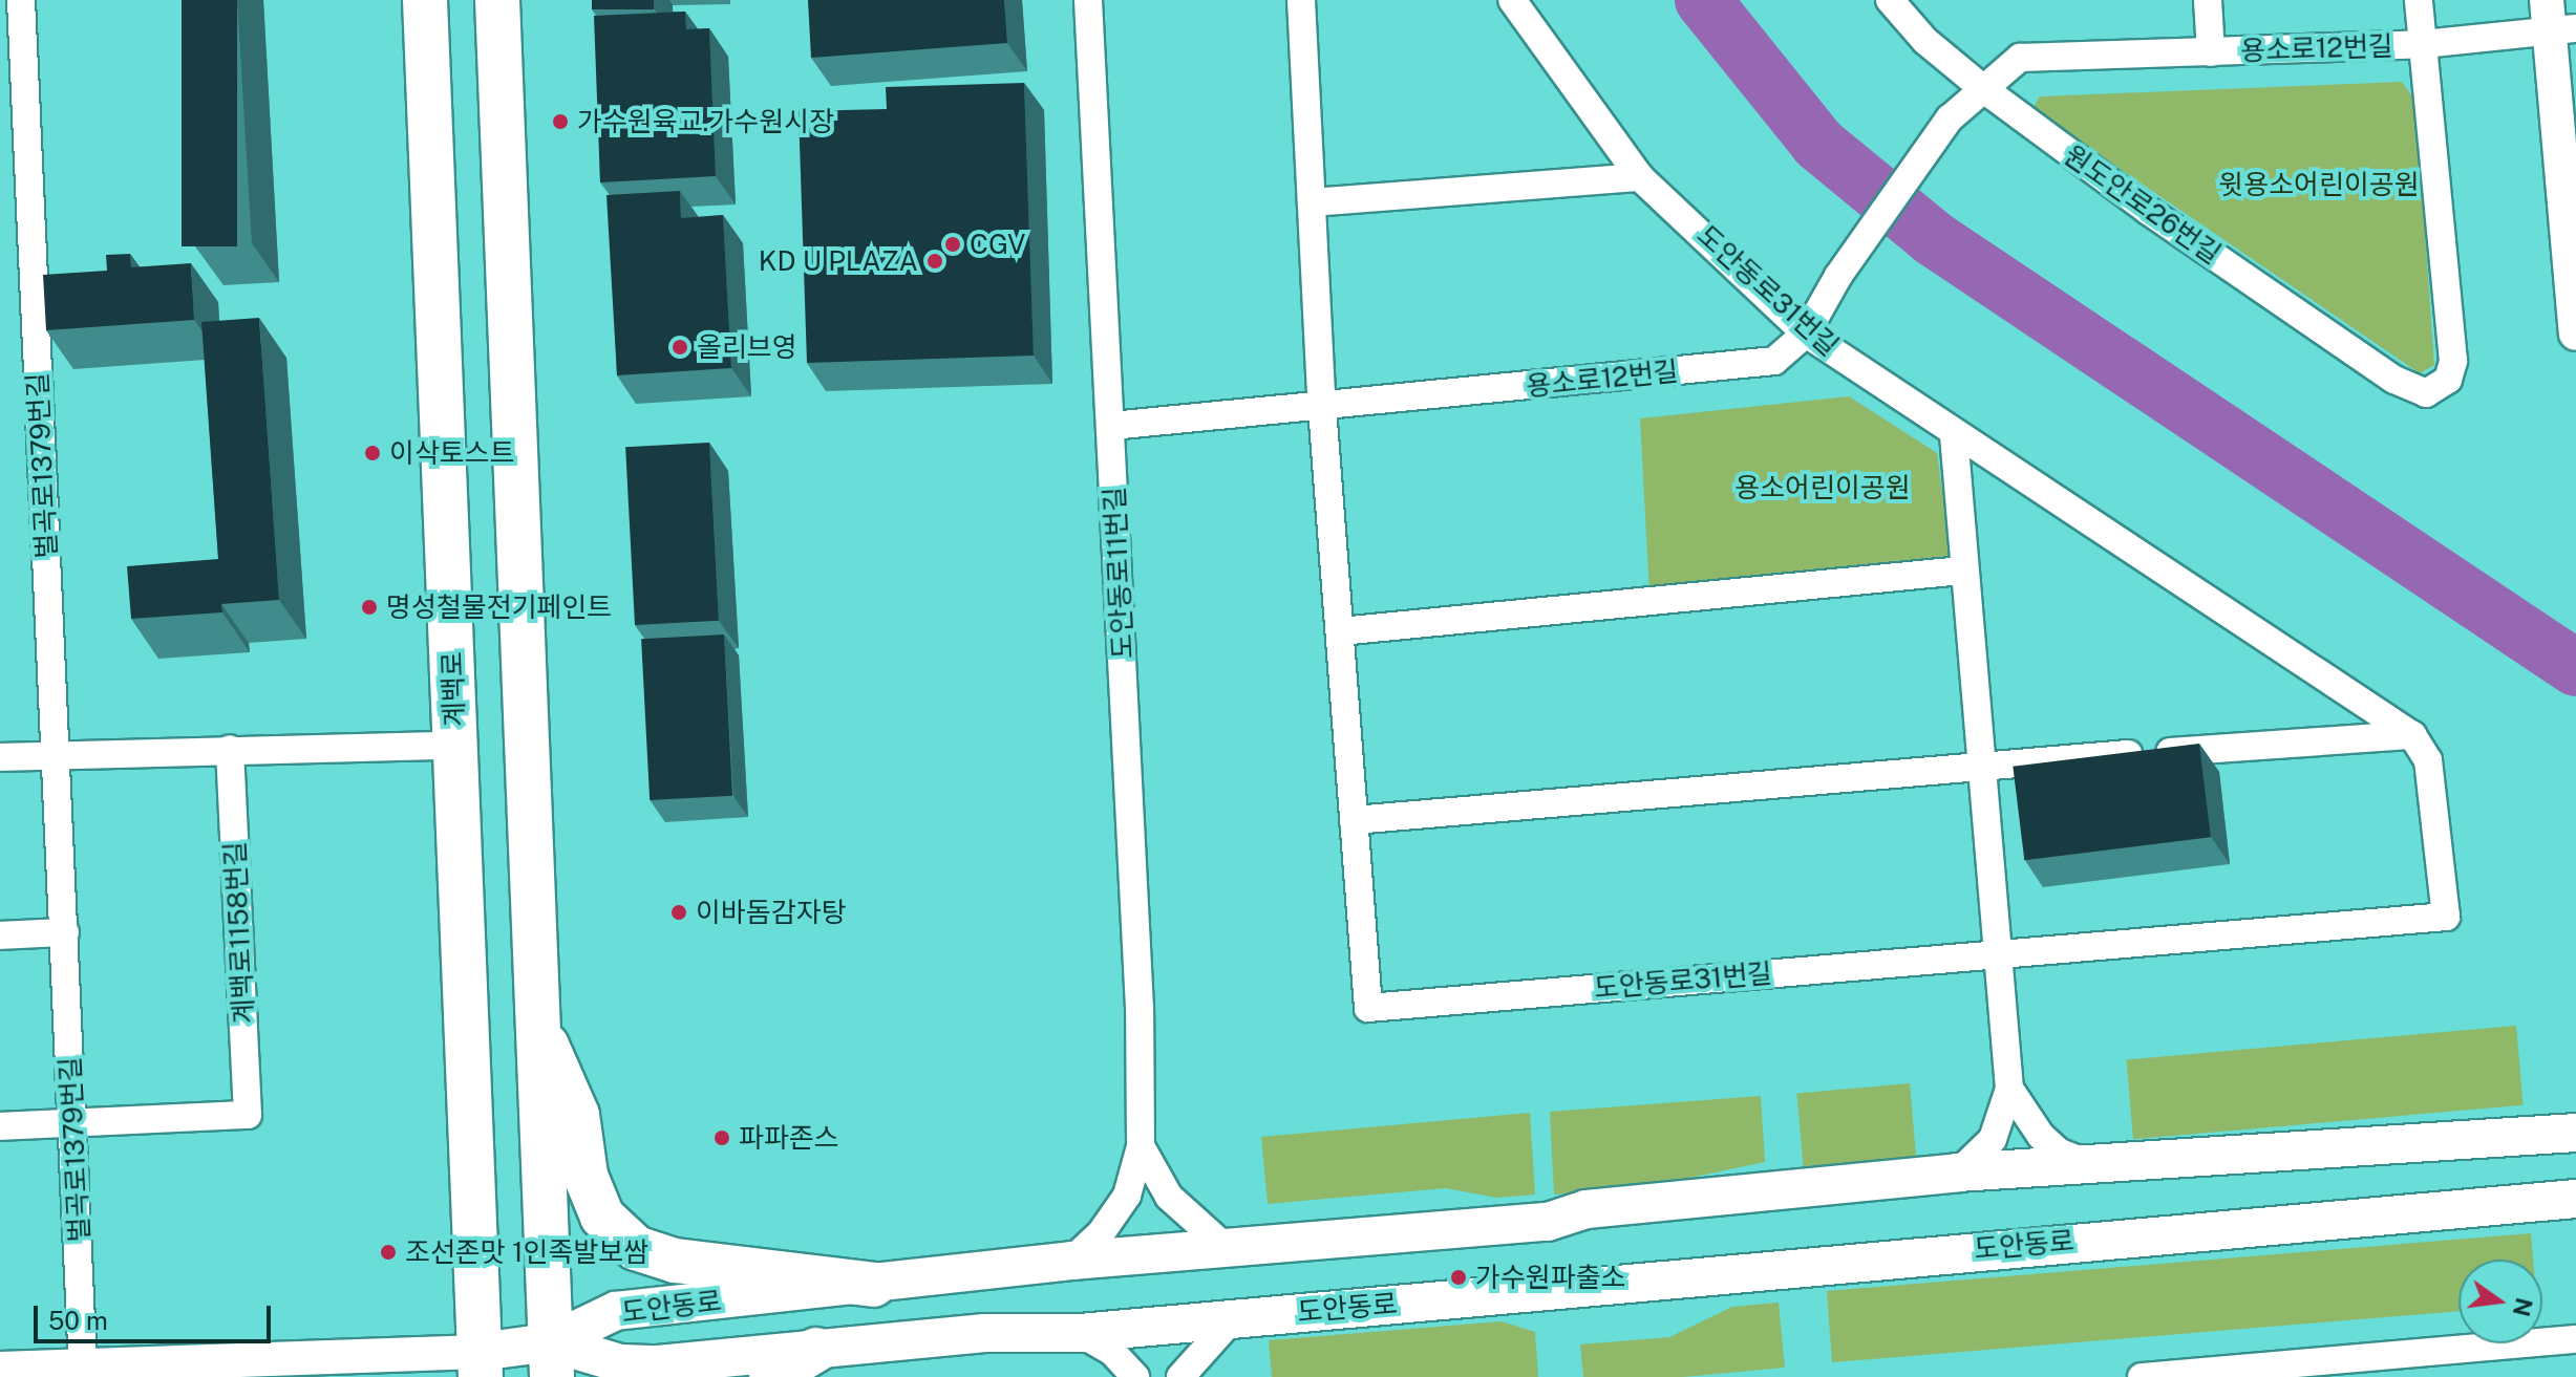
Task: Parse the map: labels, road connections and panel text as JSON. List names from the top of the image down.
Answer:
{
  "streets": {
    "main road": ["계백로", "도안동로"],
    "street": [
      "용소로12번길",
      "원도안로26번길",
      "도안동로31번길",
      "벌곡로1379번길",
      "도안동로11번길",
      "계백로1158번길"
    ]
  },
  "crossings": [
    ["용소로12번길", "원도안로26번길"],
    ["용소로12번길", "도안동로31번길"],
    ["용소로12번길", "도안동로11번길"],
    ["벌곡로1379번길", "계백로1158번길"]
  ],
  "parks": ["윗용소어린이공원", "용소어린이공원"],
  "places": [
    "가수원육교.가수원시장",
    "CGV",
    "KD U PLAZA",
    "올리브영",
    "이삭토스트",
    "명성철물전기페인트",
    "이바돔감자탕",
    "파파존스",
    "조선존맛 1인족발보쌈",
    "가수원파출소"
  ],
  "scale_bar": "50 m",
  "north": "right"
}
